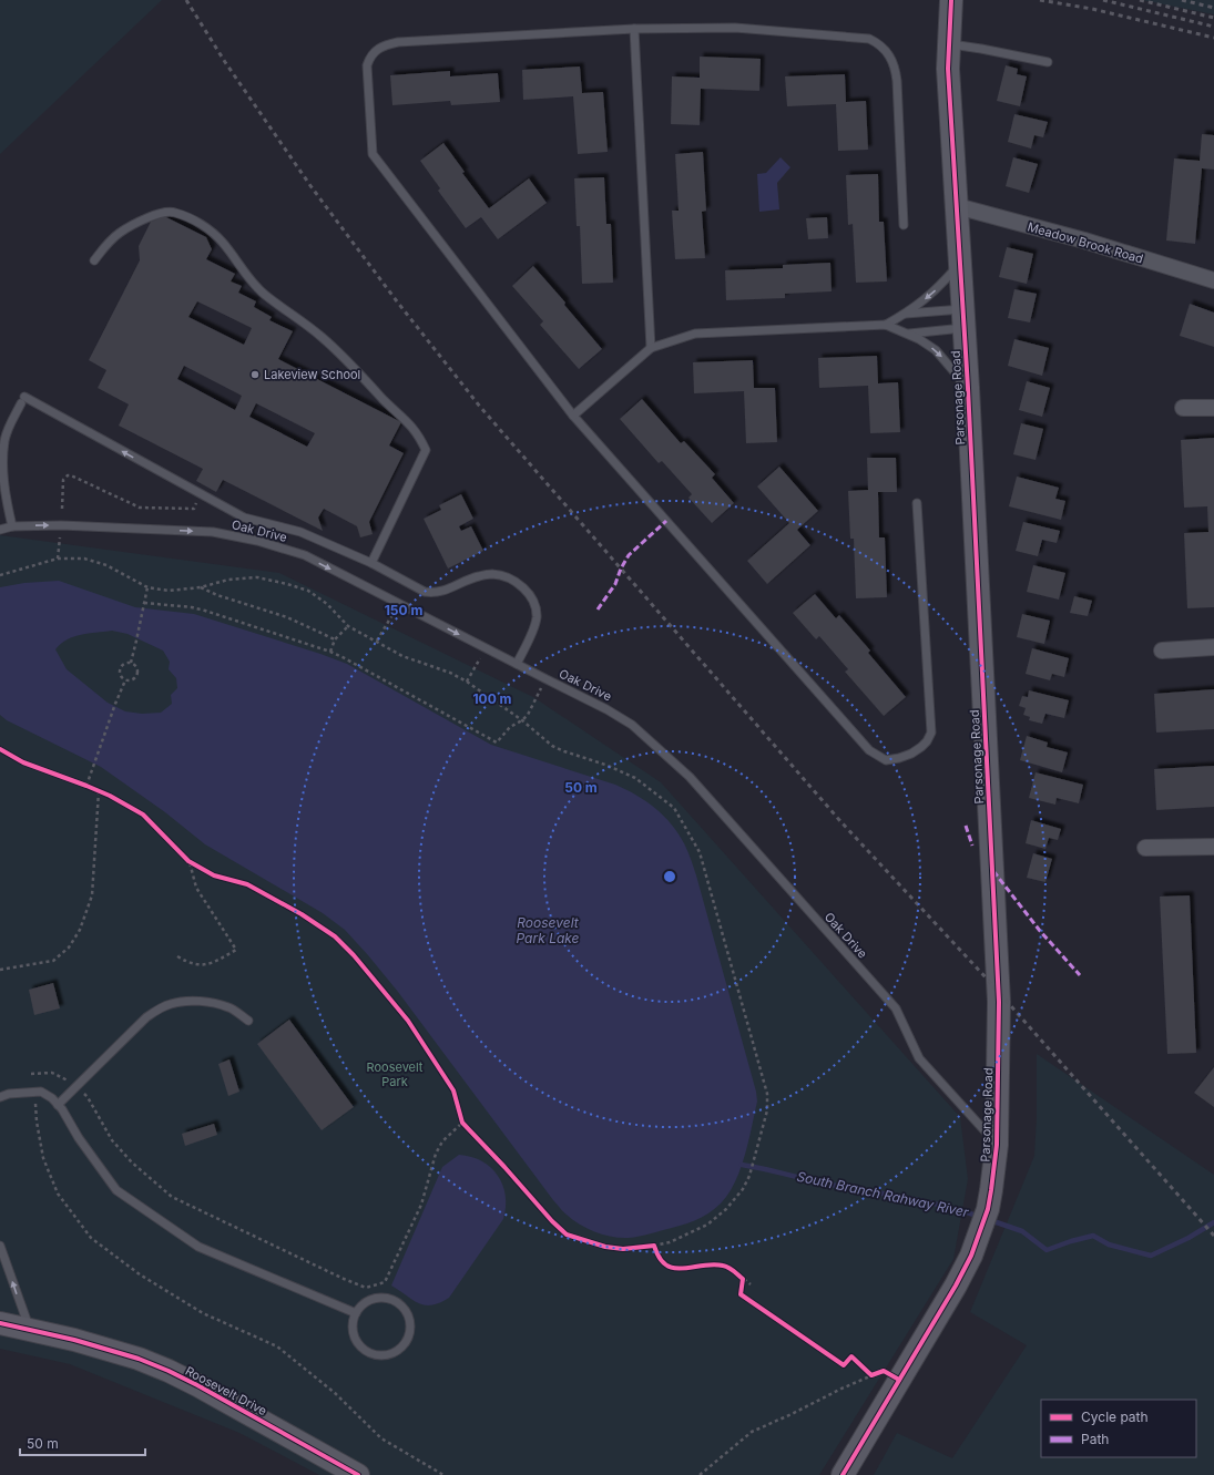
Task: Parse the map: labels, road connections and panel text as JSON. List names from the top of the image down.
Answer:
{
  "streets": {
    "street": ["Meadow Brook Road", "Parsonage Road", "Roosevelt Drive"],
    "lane": ["Oak Drive"]
  },
  "crossings": [
    ["Meadow Brook Road", "Parsonage Road"],
    ["Parsonage Road", "Oak Drive"]
  ],
  "water": ["Roosevelt Park Lake", "South Branch Rahway River"],
  "parks": ["Roosevelt Park"],
  "places": ["Lakeview School"],
  "legend": ["Cycle path", "Path"],
  "scale_bar": "50 m",
  "rings": ["150 m", "100 m", "50 m"]
}
